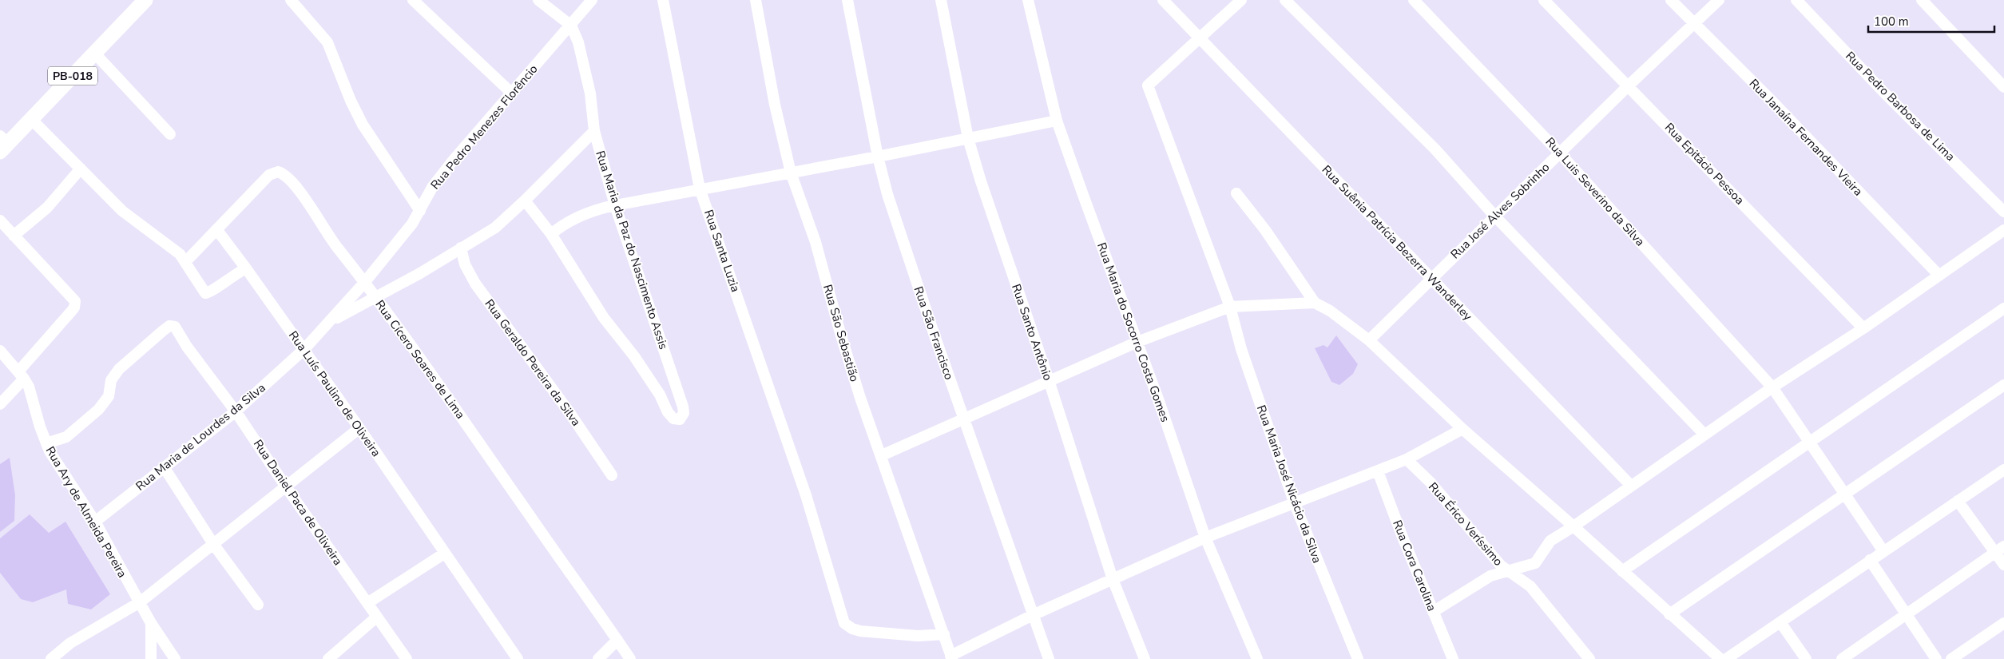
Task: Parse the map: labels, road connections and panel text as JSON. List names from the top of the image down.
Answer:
{
  "streets": {
    "main road": ["PB-018"],
    "street": [
      "Rua Pedro Barbosa de Lima",
      "Rua Pedro Menezes Florêncio",
      "Rua Janaína Fernandes Vieira",
      "Rua Epitácio Pessoa",
      "Rua Luis Severino da Silva",
      "Rua José Alves Sobrinho",
      "Rua Suênia Patrícia Bezerra Wanderley",
      "Rua Maria da Paz do Nascimento Assis",
      "Rua Santa Luzia",
      "Rua Santo Antônio",
      "Rua Maria do Socorro Costa Gomes",
      "Rua São Sebastião",
      "Rua São Francisco",
      "Rua Cícero Soares de Lima",
      "Rua Geraldo Pereira da Silva",
      "Rua Luís Paulino de Oliveira",
      "Rua Maria de Lourdes da Silva",
      "Rua Maria José Nicácio da Silva",
      "Rua Daniel Paca de Oliveira",
      "Rua Ary de Almeida Pereira",
      "Rua Érico Veríssimo",
      "Rua Cora Carolina"
    ]
  },
  "crossings": [
    ["Rua Pedro Menezes Florêncio", "Rua Maria da Paz do Nascimento Assis"],
    ["Rua Pedro Menezes Florêncio", "Rua Cícero Soares de Lima"],
    ["Rua Pedro Menezes Florêncio", "Rua Luís Paulino de Oliveira"],
    ["Rua Pedro Menezes Florêncio", "Rua Maria de Lourdes da Silva"],
    ["Rua Janaína Fernandes Vieira", "Rua José Alves Sobrinho"],
    ["Rua Epitácio Pessoa", "Rua José Alves Sobrinho"],
    ["Rua Luis Severino da Silva", "Rua José Alves Sobrinho"],
    ["Rua José Alves Sobrinho", "Rua Suênia Patrícia Bezerra Wanderley"],
    ["Rua Suênia Patrícia Bezerra Wanderley", "Rua Maria José Nicácio da Silva"],
    ["Rua Santa Luzia", "Rua São Sebastião"],
    ["Rua Cícero Soares de Lima", "Rua Luís Paulino de Oliveira"],
    ["Rua Luís Paulino de Oliveira", "Rua Maria de Lourdes da Silva"],
    ["Rua Maria de Lourdes da Silva", "Rua Daniel Paca de Oliveira"],
    ["Rua Maria de Lourdes da Silva", "Rua Ary de Almeida Pereira"],
    ["Rua Daniel Paca de Oliveira", "Rua Ary de Almeida Pereira"]
  ],
  "scale_bar": "100 m"
}
